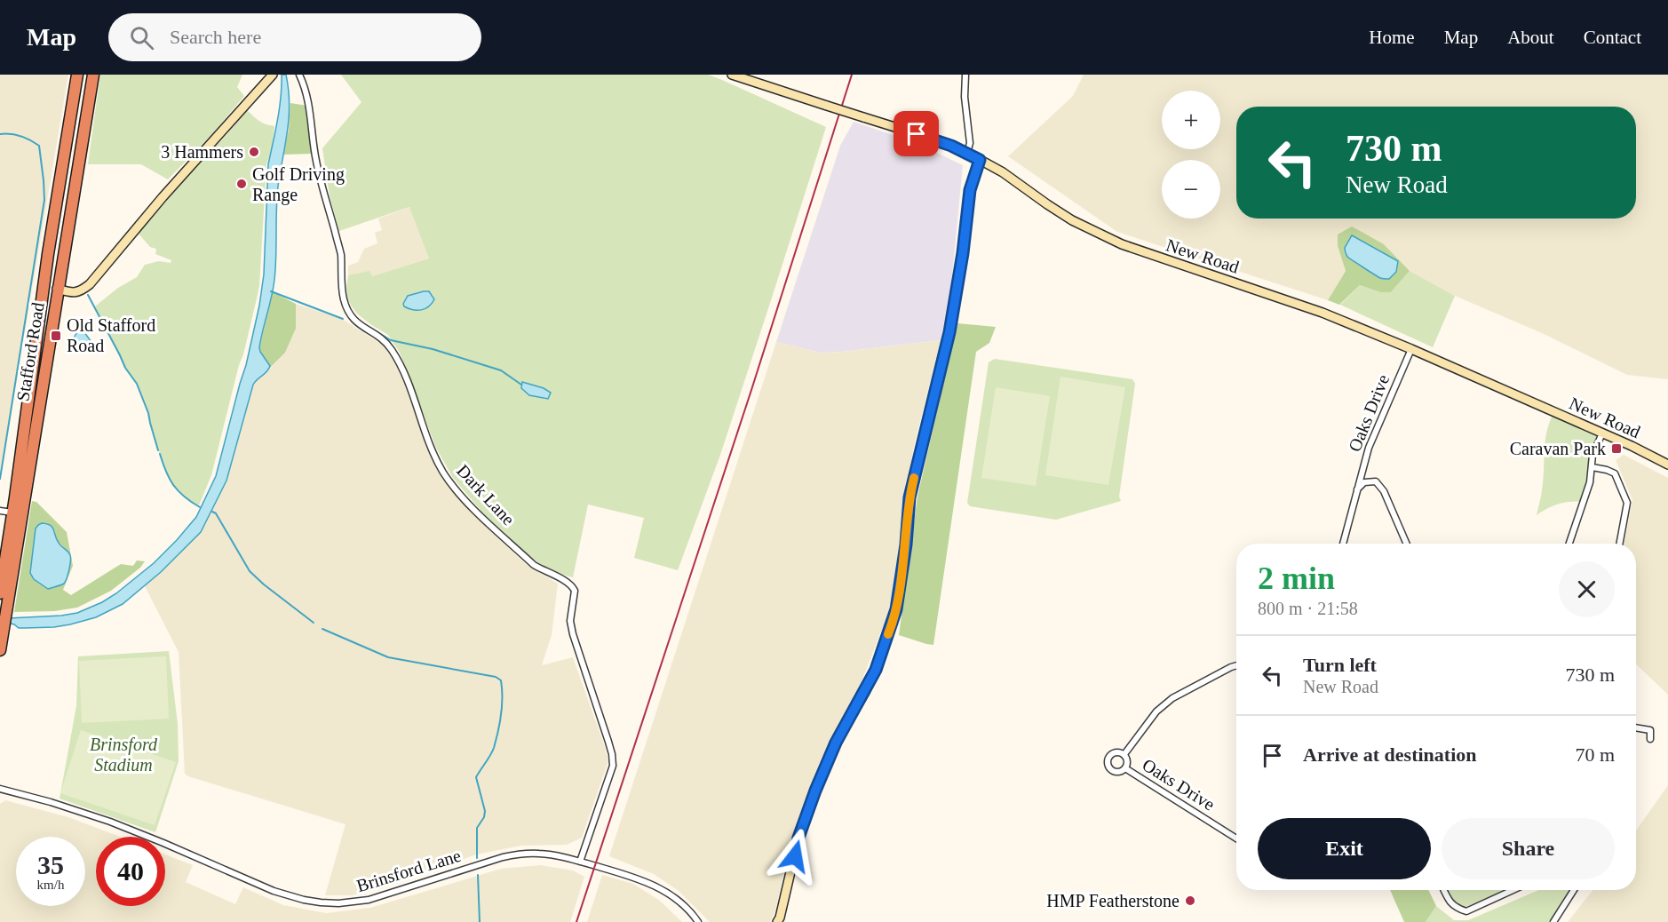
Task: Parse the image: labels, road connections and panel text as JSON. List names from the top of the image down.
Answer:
{
  "streets": {
    "highway": ["Stafford Road"],
    "street": [
      "New Road",
      "Oaks Drive",
      "Dark Lane",
      "Brinsford Lane"
    ]
  },
  "crossings": [
    ["New Road", "Oaks Drive"],
    ["Dark Lane", "Brinsford Lane"]
  ],
  "parks": ["Brinsford Stadium"],
  "places": {
    "other": ["3 Hammers", "Golf Driving Range", "HMP Featherstone"],
    "transit": ["Old Stafford Road", "Caravan Park"]
  },
  "page": {
    "header": "Map",
    "search": "Search here",
    "nav": [
      "Home",
      "Map",
      "About",
      "Contact"
    ],
    "map_buttons": ["+", "−"],
    "turn": ["730 m", "New Road"],
    "heading": ["2 min", "800 m · 21:58"],
    "list": [
      {
        "name": "Turn left",
        "note": "New Road",
        "value": "730 m"
      },
      {
        "name": "Arrive at destination",
        "value": "70 m"
      }
    ],
    "buttons": ["Exit", "Share"],
    "speed": "35 km/h",
    "limit": "40"
  }
}
